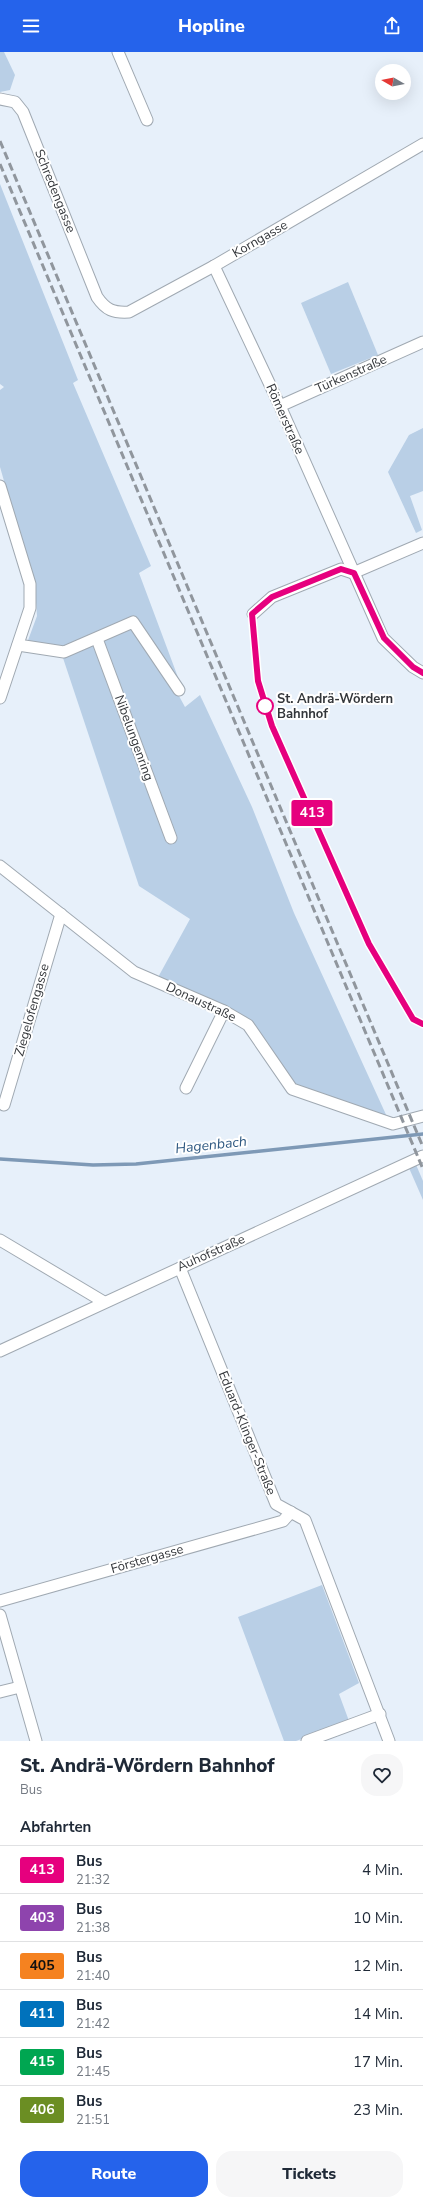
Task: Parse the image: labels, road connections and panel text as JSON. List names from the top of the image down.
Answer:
{
  "streets": {
    "street": [
      "Schredengasse",
      "Korngasse",
      "Türkenstraße",
      "Römerstraße",
      "Nibelungenring",
      "Donaustraße",
      "Ziegelofengasse",
      "Auhofstraße",
      "Eduard-Klinger-Straße",
      "Förstergasse"
    ]
  },
  "crossings": [
    ["Schredengasse", "Korngasse"],
    ["Korngasse", "Römerstraße"],
    ["Türkenstraße", "Römerstraße"],
    ["Donaustraße", "Ziegelofengasse"],
    ["Auhofstraße", "Eduard-Klinger-Straße"],
    ["Eduard-Klinger-Straße", "Förstergasse"]
  ],
  "water": ["Hagenbach"],
  "places": ["St. Andrä-Wördern Bahnhof"],
  "lines": ["bus line 413"],
  "north": "left",
  "page": {
    "header": "Hopline",
    "on_map": "413",
    "heading": [
      ["St. Andrä-Wördern Bahnhof", "Bus"],
      "Abfahrten"
    ],
    "list": [
      {
        "mark": "413",
        "name": "Bus",
        "note": "21:32",
        "value": "4 Min."
      },
      {
        "mark": "403",
        "name": "Bus",
        "note": "21:38",
        "value": "10 Min."
      },
      {
        "mark": "405",
        "name": "Bus",
        "note": "21:40",
        "value": "12 Min."
      },
      {
        "mark": "411",
        "name": "Bus",
        "note": "21:42",
        "value": "14 Min."
      },
      {
        "mark": "415",
        "name": "Bus",
        "note": "21:45",
        "value": "17 Min."
      },
      {
        "mark": "406",
        "name": "Bus",
        "note": "21:51",
        "value": "23 Min."
      }
    ],
    "buttons": ["Route", "Tickets"]
  }
}
